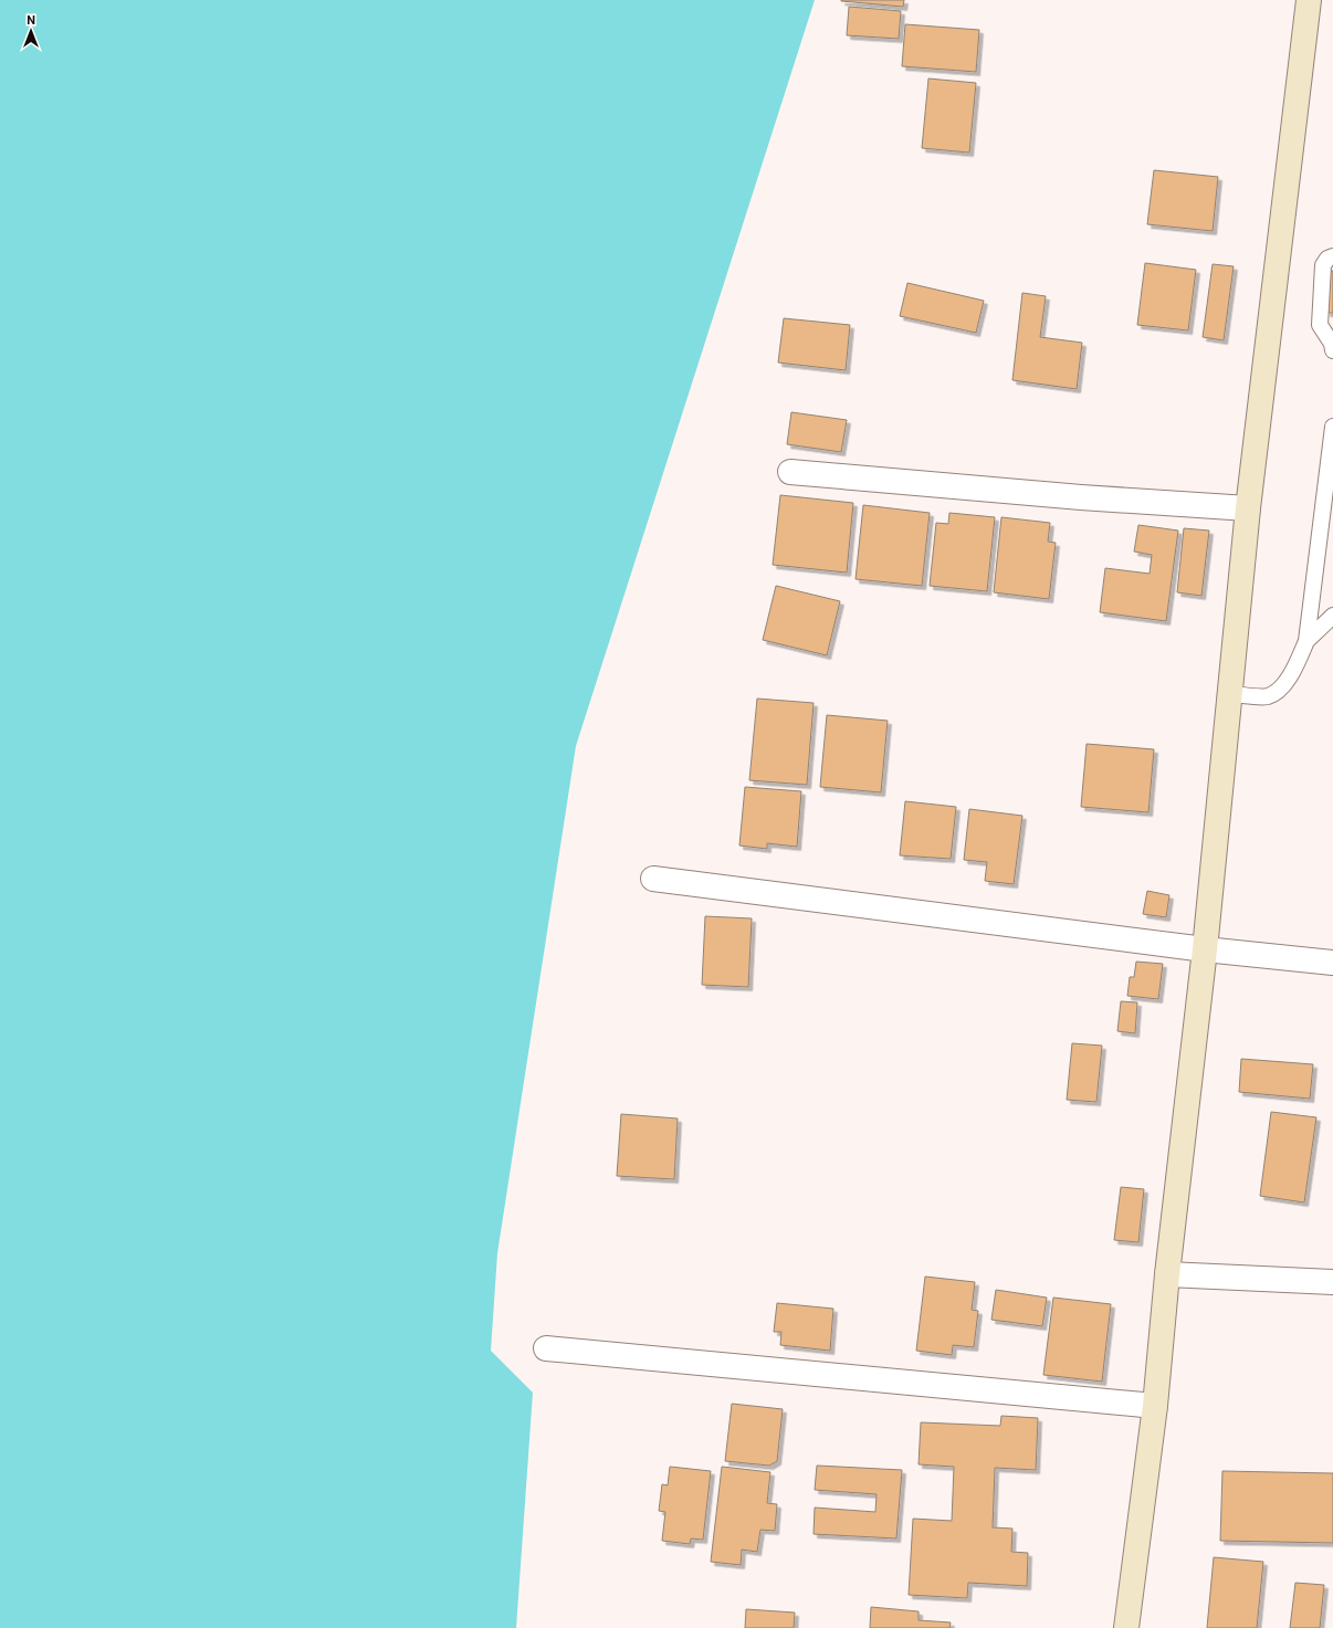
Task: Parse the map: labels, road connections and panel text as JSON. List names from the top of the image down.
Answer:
{
  "north": "top"
}
